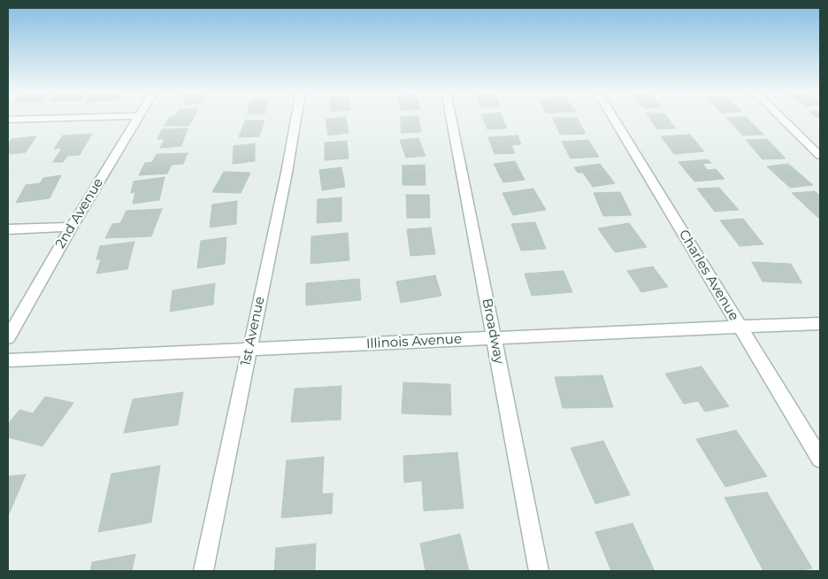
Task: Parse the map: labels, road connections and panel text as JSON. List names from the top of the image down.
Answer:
{
  "streets": {
    "street": [
      "2nd Avenue",
      "Charles Avenue",
      "1st Avenue",
      "Broadway",
      "Illinois Avenue"
    ]
  },
  "crossings": [
    ["Charles Avenue", "Illinois Avenue"],
    ["1st Avenue", "Illinois Avenue"],
    ["Broadway", "Illinois Avenue"]
  ]
}
